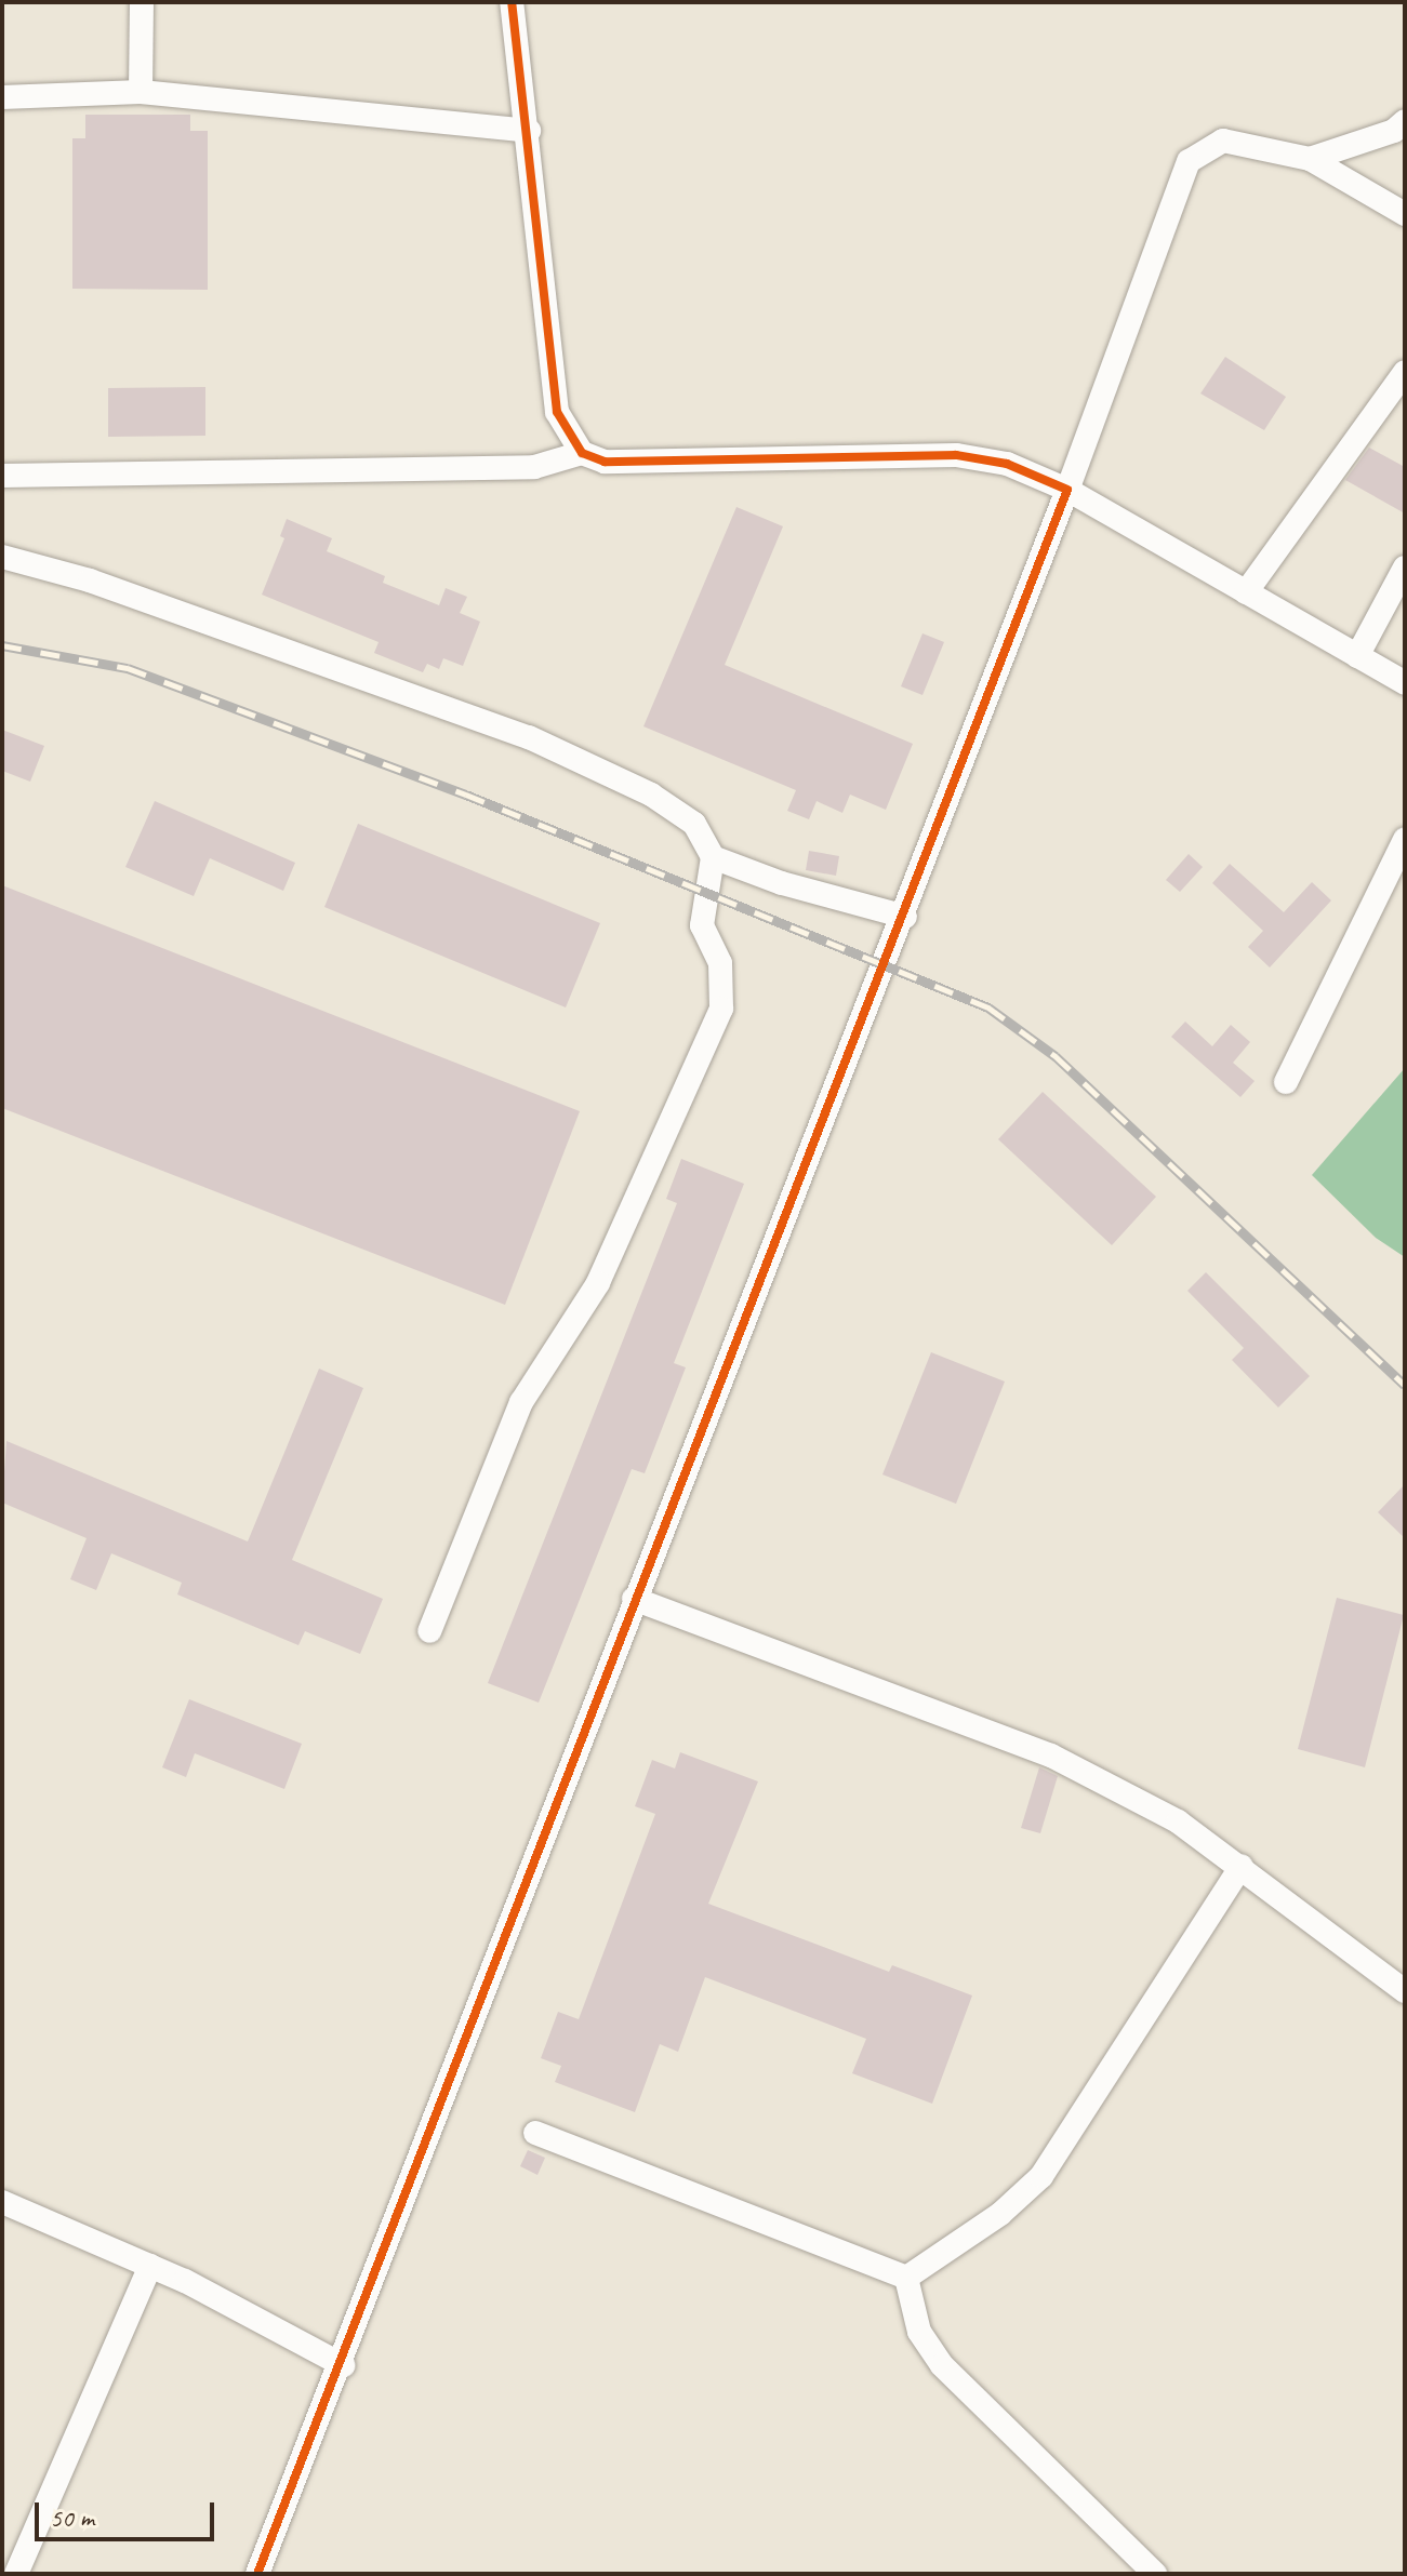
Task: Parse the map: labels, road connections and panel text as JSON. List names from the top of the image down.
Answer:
{
  "scale_bar": "50 m"
}
